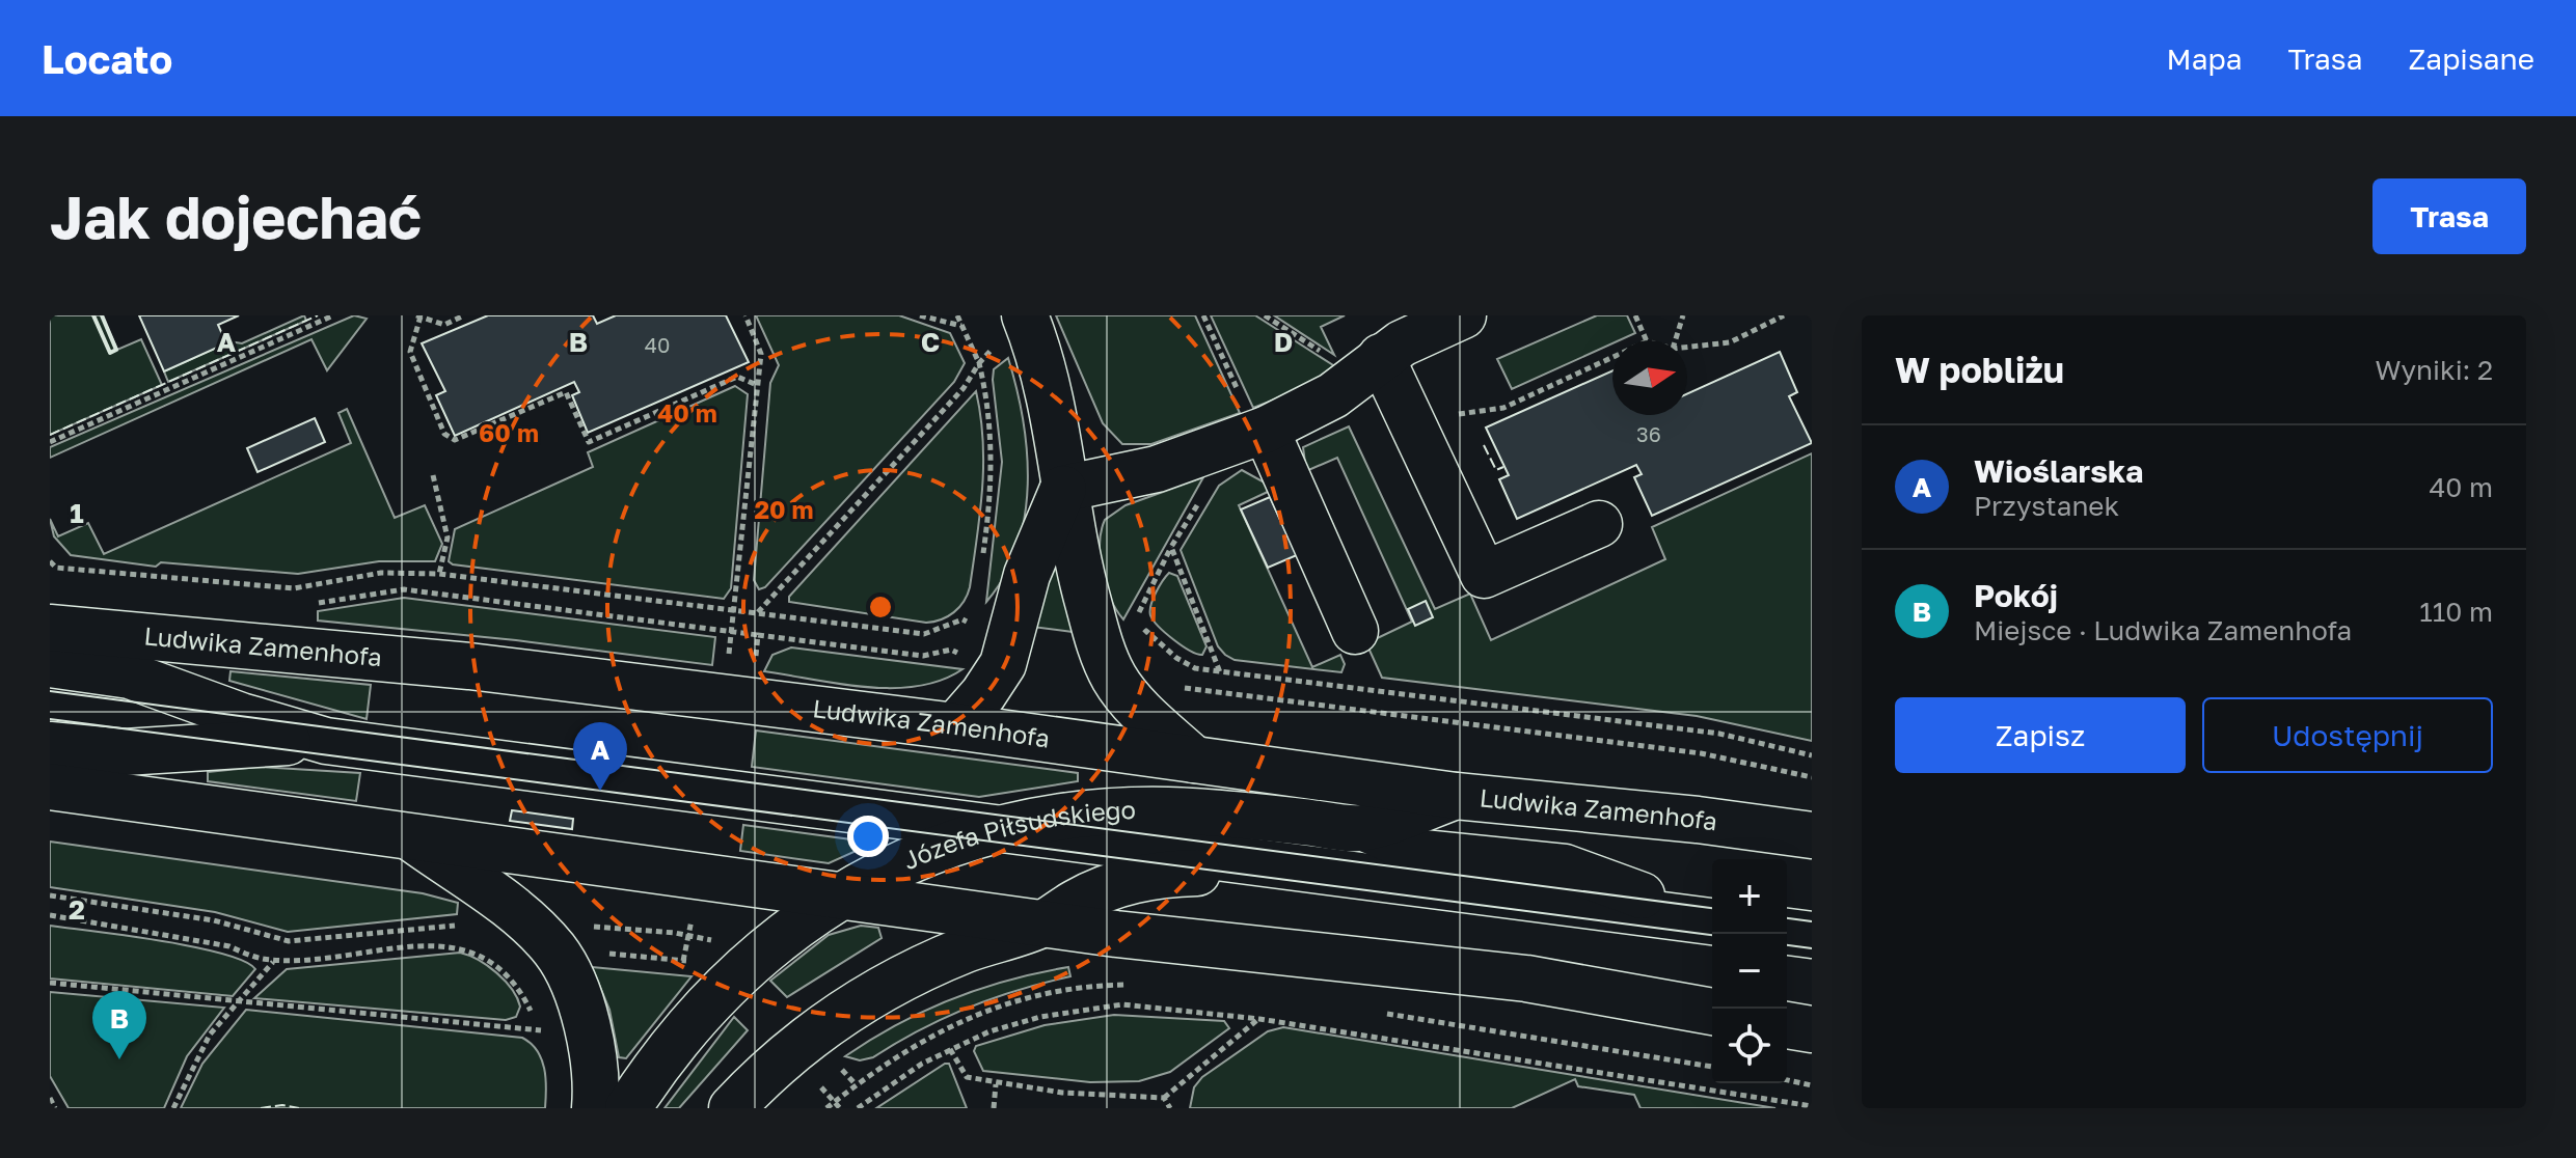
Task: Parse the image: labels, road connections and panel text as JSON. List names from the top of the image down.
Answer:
{
  "streets": {
    "main road": ["Ludwika Zamenhofa", "Józefa Piłsudskiego"]
  },
  "crossings": [
    ["Ludwika Zamenhofa", "Józefa Piłsudskiego"]
  ],
  "house_numbers": ["40", "36"],
  "north": "right",
  "page": {
    "header": "Locato",
    "nav": ["Mapa", "Trasa", "Zapisane"],
    "buttons": [
      "Trasa",
      ["Zapisz", "Udostępnij"]
    ],
    "title": "Jak dojechać",
    "heading": ["W pobliżu", "Wyniki: 2"],
    "list": [
      {
        "mark": "A",
        "name": "Wioślarska",
        "note": "Przystanek",
        "value": "40 m"
      },
      {
        "mark": "B",
        "name": "Pokój",
        "note": "Miejsce · Ludwika Zamenhofa",
        "value": "110 m"
      }
    ],
    "pins": ["A", "B"],
    "map_buttons": ["+", "−"]
  },
  "grid": {
    "columns": [
      "A",
      "B",
      "C",
      "D"
    ],
    "rows": ["1", "2"]
  },
  "rings": ["40 m", "60 m", "20 m"]
}
